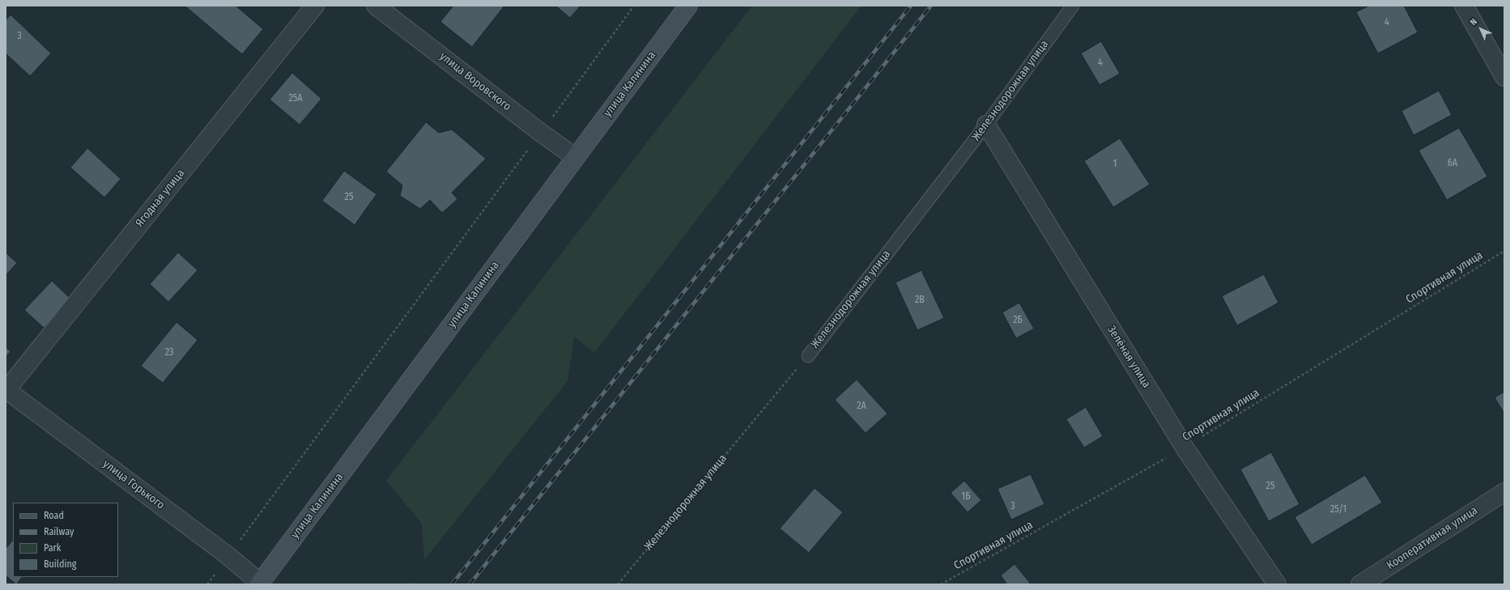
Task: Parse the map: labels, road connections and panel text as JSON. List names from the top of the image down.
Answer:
{
  "streets": {
    "main road": ["улица Калинина"],
    "street": [
      "улица Воровского",
      "Ягодная улица",
      "Зелёная улица",
      "улица Горького",
      "Кооперативная улица"
    ],
    "lane": ["Железнодорожная улица"],
    "path": ["Спортивная улица"]
  },
  "crossings": [
    ["улица Воровского", "улица Калинина"],
    ["улица Калинина", "улица Горького"],
    ["Железнодорожная улица", "Зелёная улица"],
    ["Ягодная улица", "улица Горького"],
    ["Спортивная улица", "Зелёная улица"]
  ],
  "house_numbers": [
    "4",
    "3",
    "4",
    "25А",
    "6А",
    "1",
    "25",
    "2В",
    "2Б",
    "23",
    "2А",
    "25",
    "1Б",
    "3",
    "25/1"
  ],
  "legend": [
    "Road",
    "Railway",
    "Park",
    "Building"
  ],
  "north": "top left"
}
